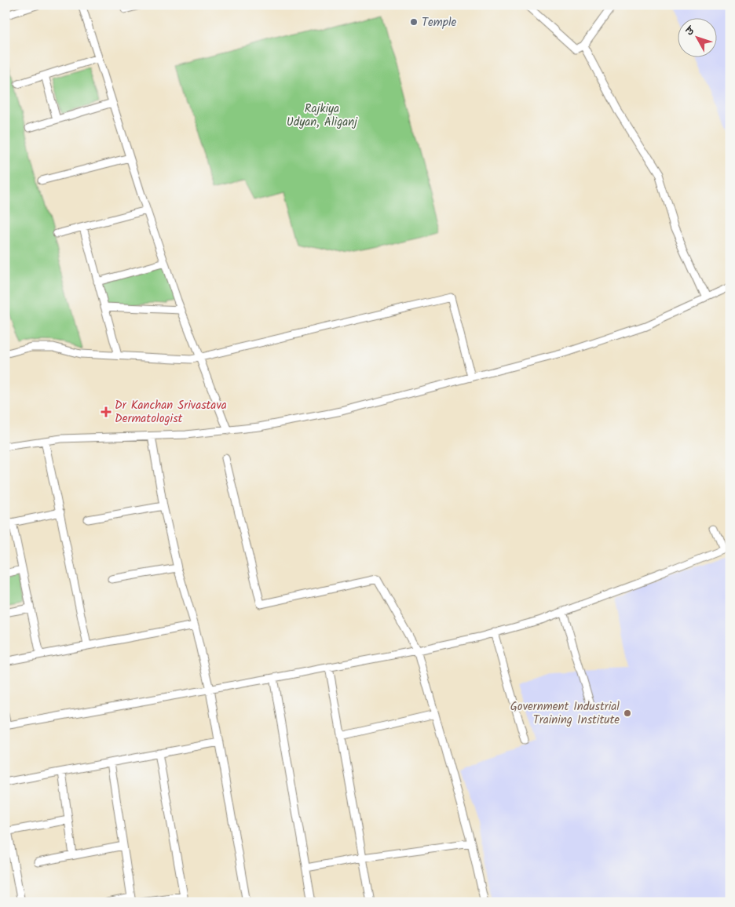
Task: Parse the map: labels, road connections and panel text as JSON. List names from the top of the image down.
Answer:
{
  "parks": ["Rajkiya Udyan, Aliganj"],
  "places": {
    "other": ["Temple", "Government Industrial Training Institute"],
    "health": ["Dr Kanchan Srivastava Dermatologist"]
  },
  "north": "top left"
}
